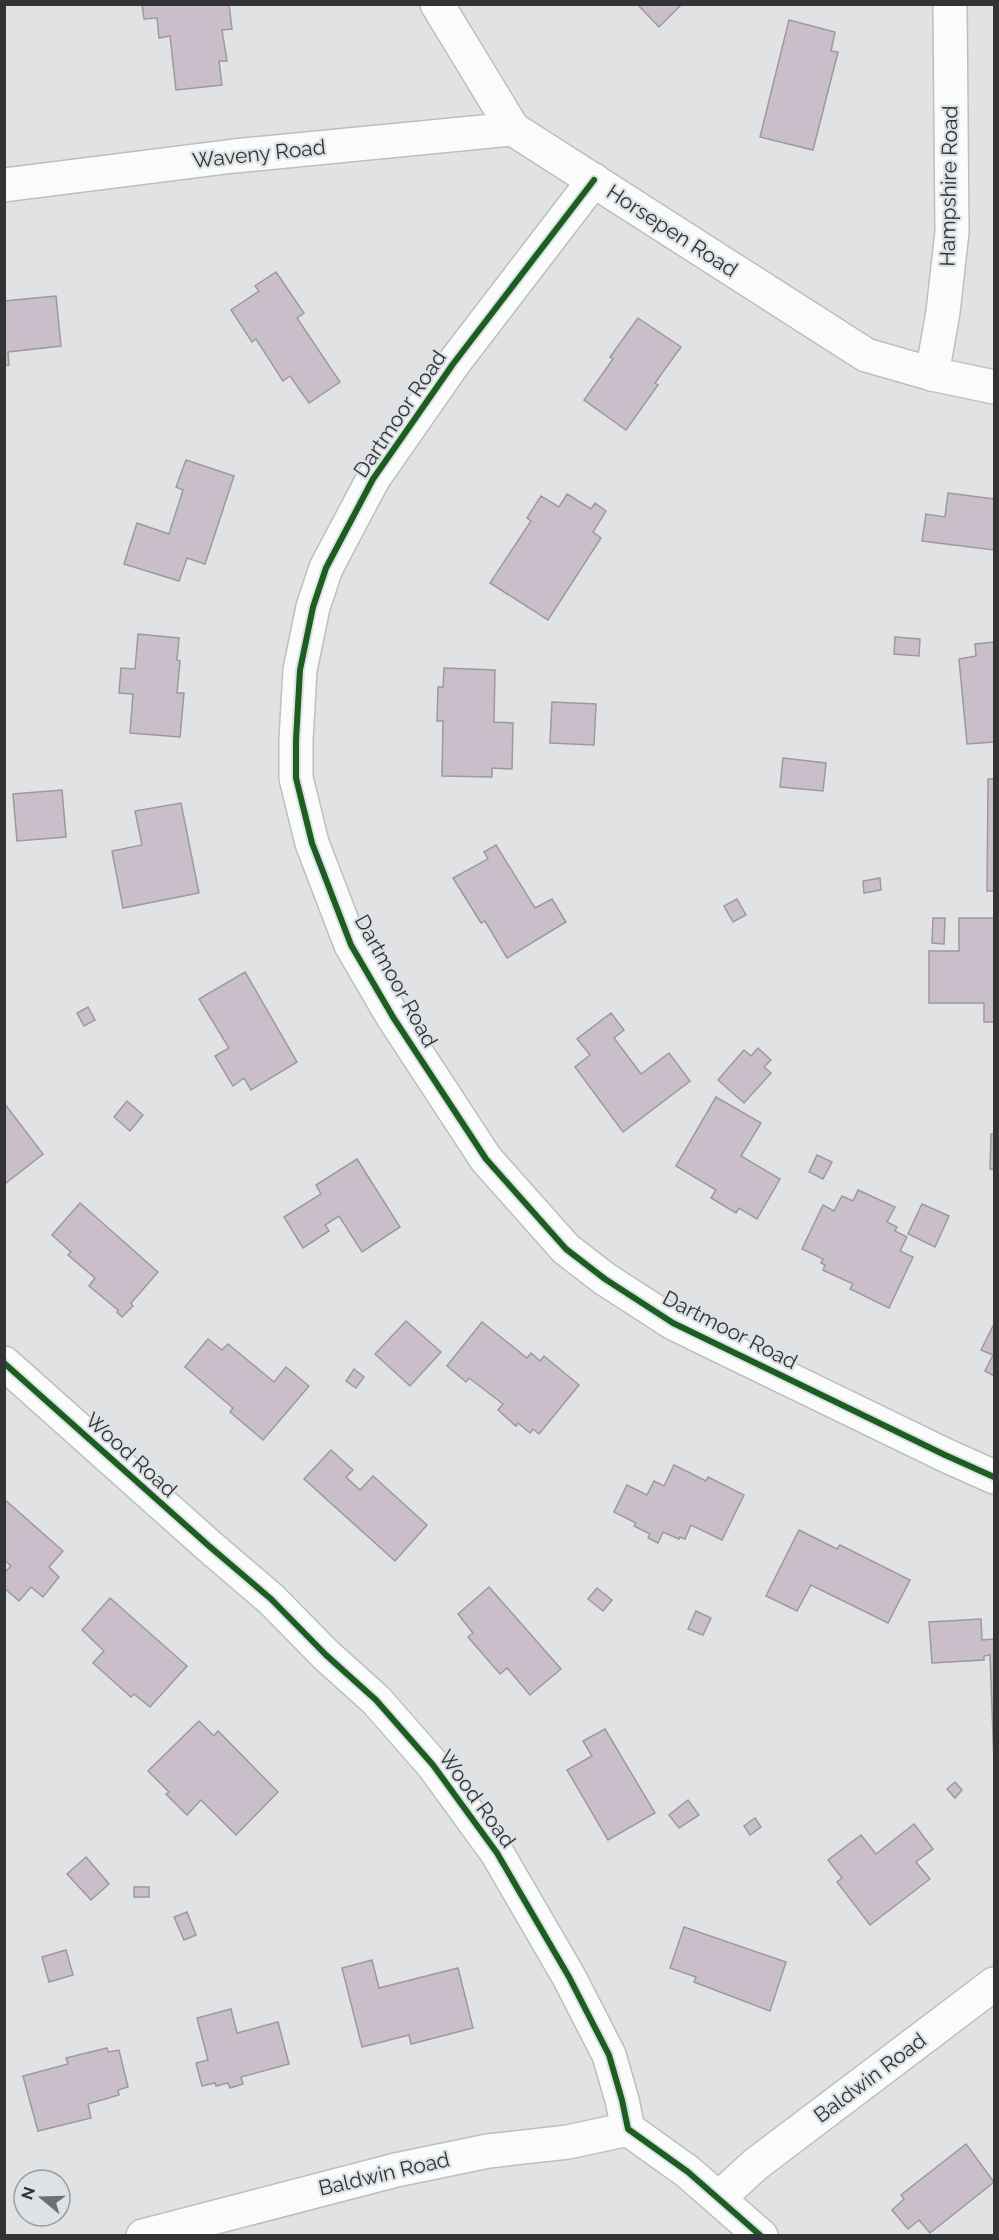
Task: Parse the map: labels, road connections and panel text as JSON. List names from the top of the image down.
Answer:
{
  "streets": {
    "street": [
      "Waveny Road",
      "Hampshire Road",
      "Horsepen Road",
      "Dartmoor Road",
      "Wood Road",
      "Baldwin Road"
    ]
  },
  "crossings": [
    ["Waveny Road", "Horsepen Road"],
    ["Hampshire Road", "Horsepen Road"],
    ["Horsepen Road", "Dartmoor Road"],
    ["Wood Road", "Baldwin Road"]
  ],
  "north": "left"
}
